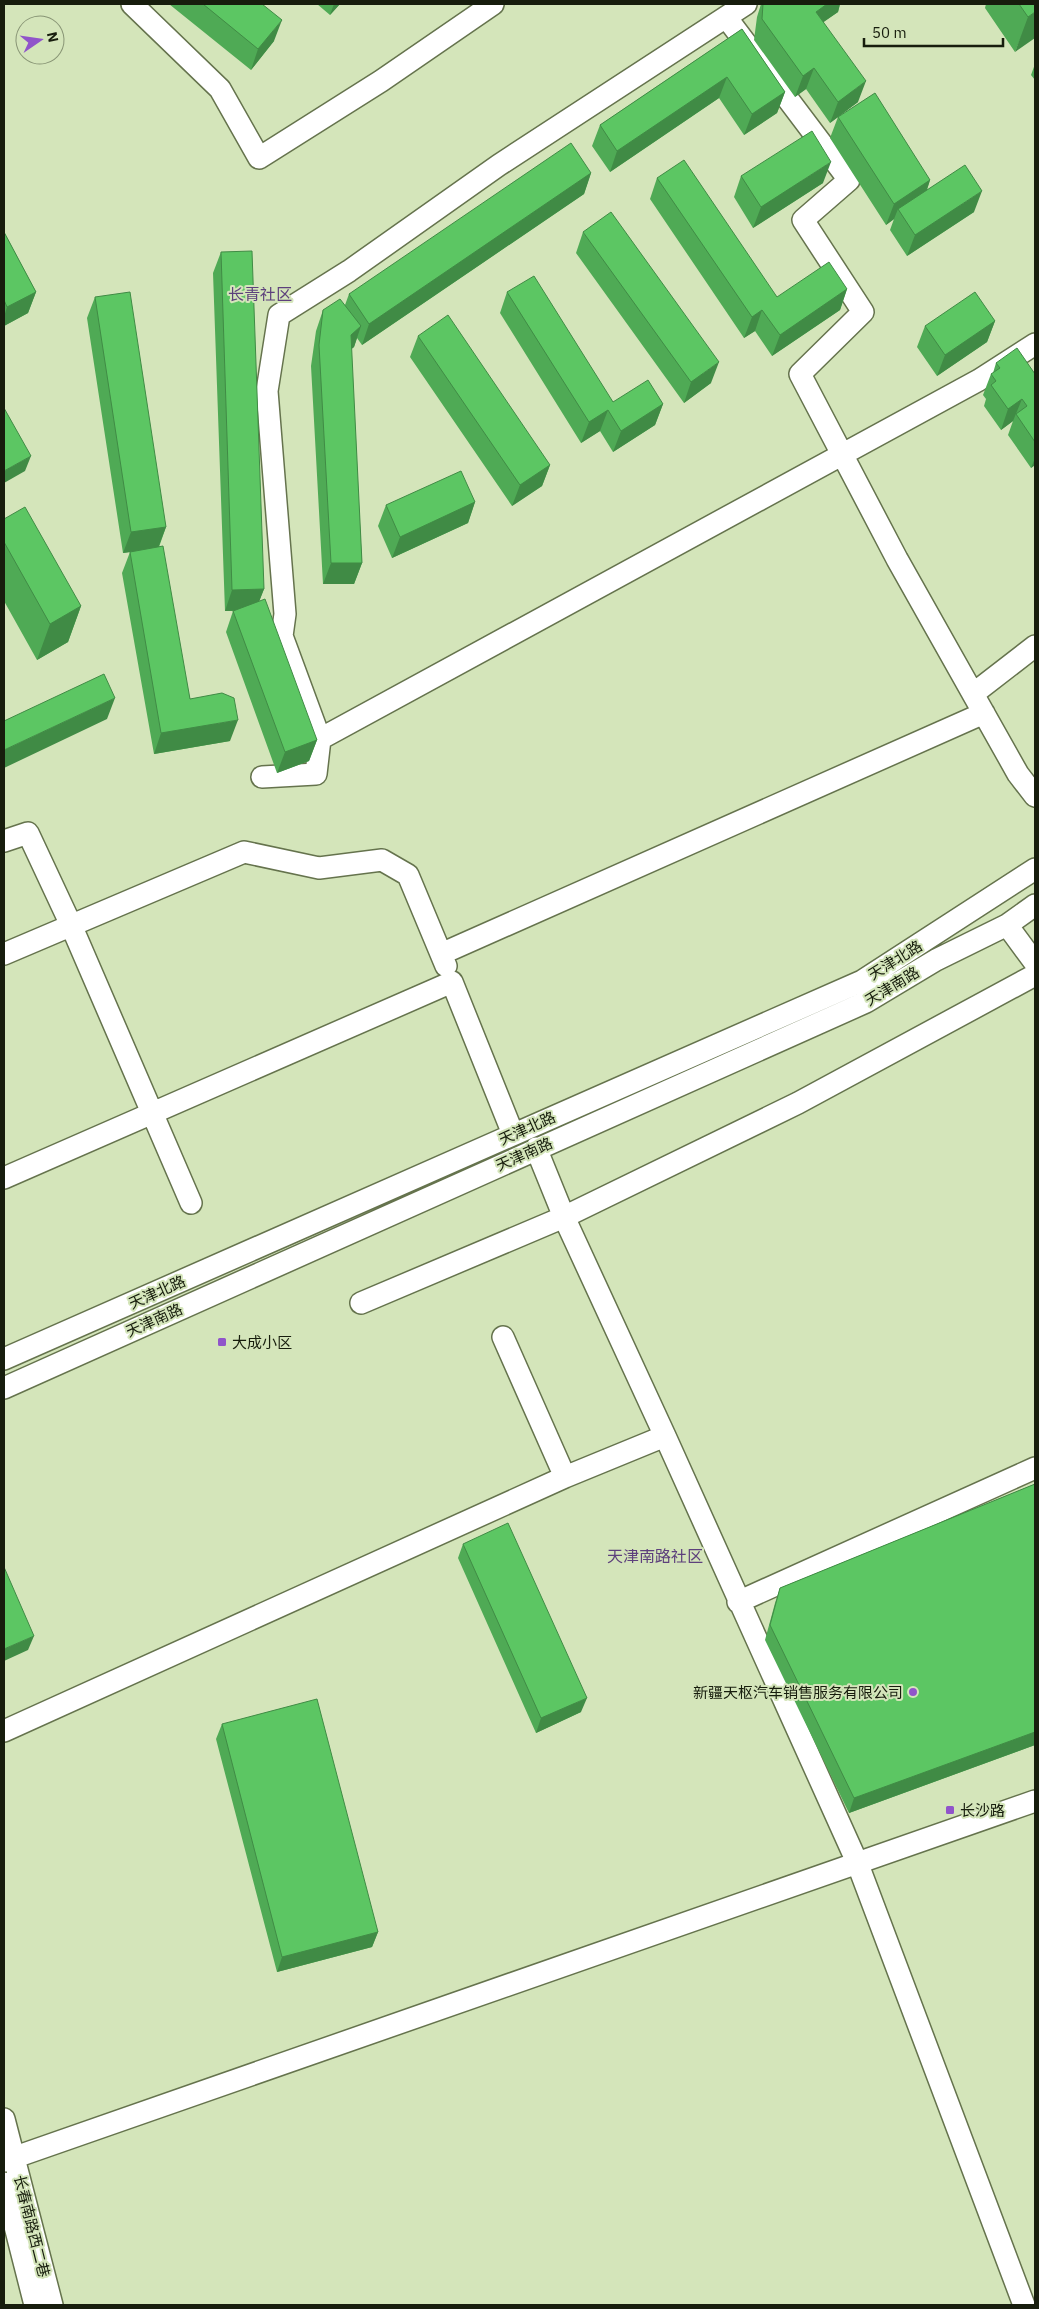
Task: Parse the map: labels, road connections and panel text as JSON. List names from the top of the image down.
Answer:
{
  "streets": {
    "street": ["天津北路", "天津南路", "长春南路西二巷"]
  },
  "districts": ["长青社区", "天津南路社区"],
  "places": {
    "transit": ["大成小区", "长沙路"],
    "other": ["新疆天枢汽车销售服务有限公司"]
  },
  "scale_bar": "50 m",
  "north": "right"
}
